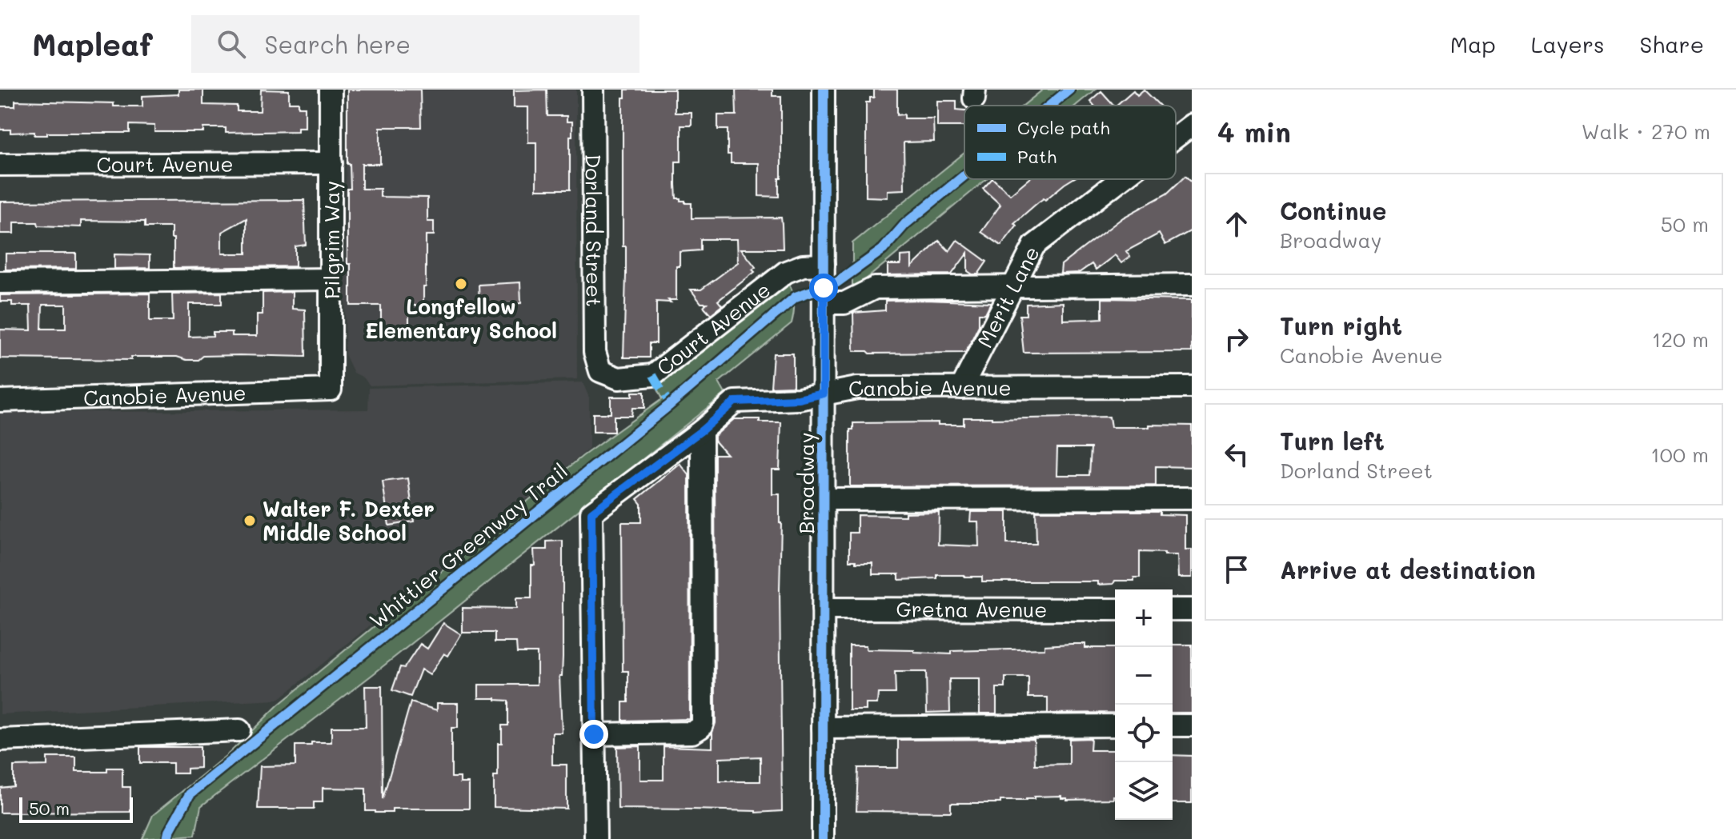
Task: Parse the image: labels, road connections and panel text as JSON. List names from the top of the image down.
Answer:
{
  "streets": {
    "street": [
      "Court Avenue",
      "Dorland Street",
      "Pilgrim Way",
      "Merit Lane",
      "Canobie Avenue",
      "Broadway",
      "Gretna Avenue"
    ],
    "cycle path": ["Whittier Greenway Trail"]
  },
  "crossings": [
    ["Court Avenue", "Dorland Street"],
    ["Court Avenue", "Pilgrim Way"],
    ["Court Avenue", "Broadway"],
    ["Pilgrim Way", "Canobie Avenue"],
    ["Merit Lane", "Canobie Avenue"],
    ["Canobie Avenue", "Broadway"],
    ["Broadway", "Gretna Avenue"]
  ],
  "places": ["Longfellow Elementary School", "Walter F. Dexter Middle School"],
  "legend": ["Cycle path", "Path"],
  "scale_bar": "50 m",
  "page": {
    "header": "Mapleaf",
    "search": "Search here",
    "nav": ["Map", "Layers", "Share"],
    "heading": ["4 min", "Walk · 270 m"],
    "list": [
      ["Continue", "Broadway", "50 m"],
      ["Turn right", "Canobie Avenue", "120 m"],
      ["Turn left", "Dorland Street", "100 m"],
      "Arrive at destination"
    ],
    "map_buttons": ["+", "−"],
    "scale": "50 m"
  }
}
